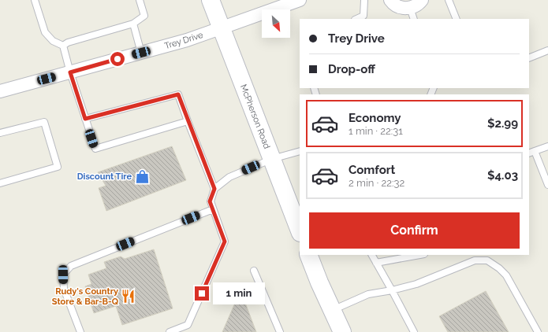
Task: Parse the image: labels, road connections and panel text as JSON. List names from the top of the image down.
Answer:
{
  "streets": {
    "main road": ["McPherson Road"],
    "street": ["Trey Drive"]
  },
  "crossings": [
    ["Trey Drive", "McPherson Road"]
  ],
  "places": {
    "shop": ["Discount Tire"],
    "restaurant": ["Rudy's Country Store & Bar-B-Q"]
  },
  "north": "bottom right",
  "page": {
    "banner": ["Trey Drive", "Drop-off"],
    "list": [
      {
        "name": "Economy",
        "note": "1 min · 22:31",
        "value": "$2.99"
      },
      {
        "name": "Comfort",
        "note": "2 min · 22:32",
        "value": "$4.03"
      }
    ],
    "buttons": "Confirm",
    "bubble": "1 min"
  }
}
